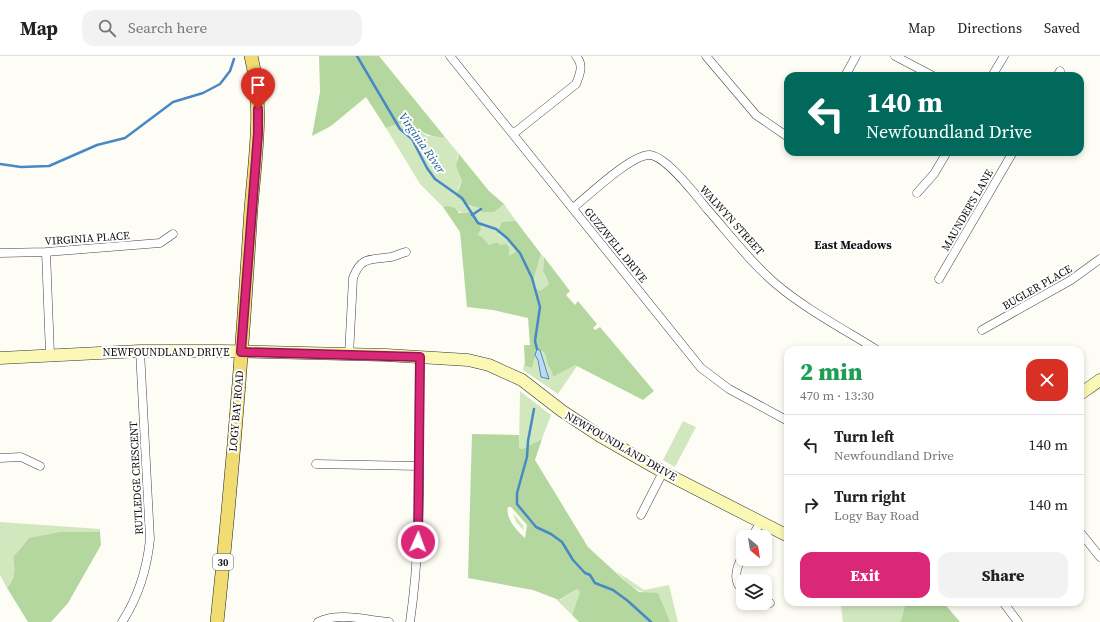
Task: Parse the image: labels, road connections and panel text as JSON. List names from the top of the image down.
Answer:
{
  "streets": {
    "main road": ["LOGY BAY ROAD", "30"],
    "street": [
      "MAUNDER'S LANE",
      "WALWYN STREET",
      "VIRGINIA PLACE",
      "GUZZWELL DRIVE",
      "BUGLER PLACE",
      "NEWFOUNDLAND DRIVE",
      "RUTLEDGE CRESCENT"
    ]
  },
  "crossings": [
    ["WALWYN STREET", "GUZZWELL DRIVE"],
    ["NEWFOUNDLAND DRIVE", "LOGY BAY ROAD"],
    ["NEWFOUNDLAND DRIVE", "RUTLEDGE CRESCENT"]
  ],
  "districts": ["East Meadows"],
  "water": ["Virginia River"],
  "north": "bottom right",
  "page": {
    "header": "Map",
    "search": "Search here",
    "nav": ["Map", "Directions", "Saved"],
    "turn": ["140 m", "Newfoundland Drive"],
    "heading": ["2 min", "470 m · 13:30"],
    "list": [
      {
        "name": "Turn left",
        "note": "Newfoundland Drive",
        "value": "140 m"
      },
      {
        "name": "Turn right",
        "note": "Logy Bay Road",
        "value": "140 m"
      }
    ],
    "buttons": ["Exit", "Share"]
  }
}
